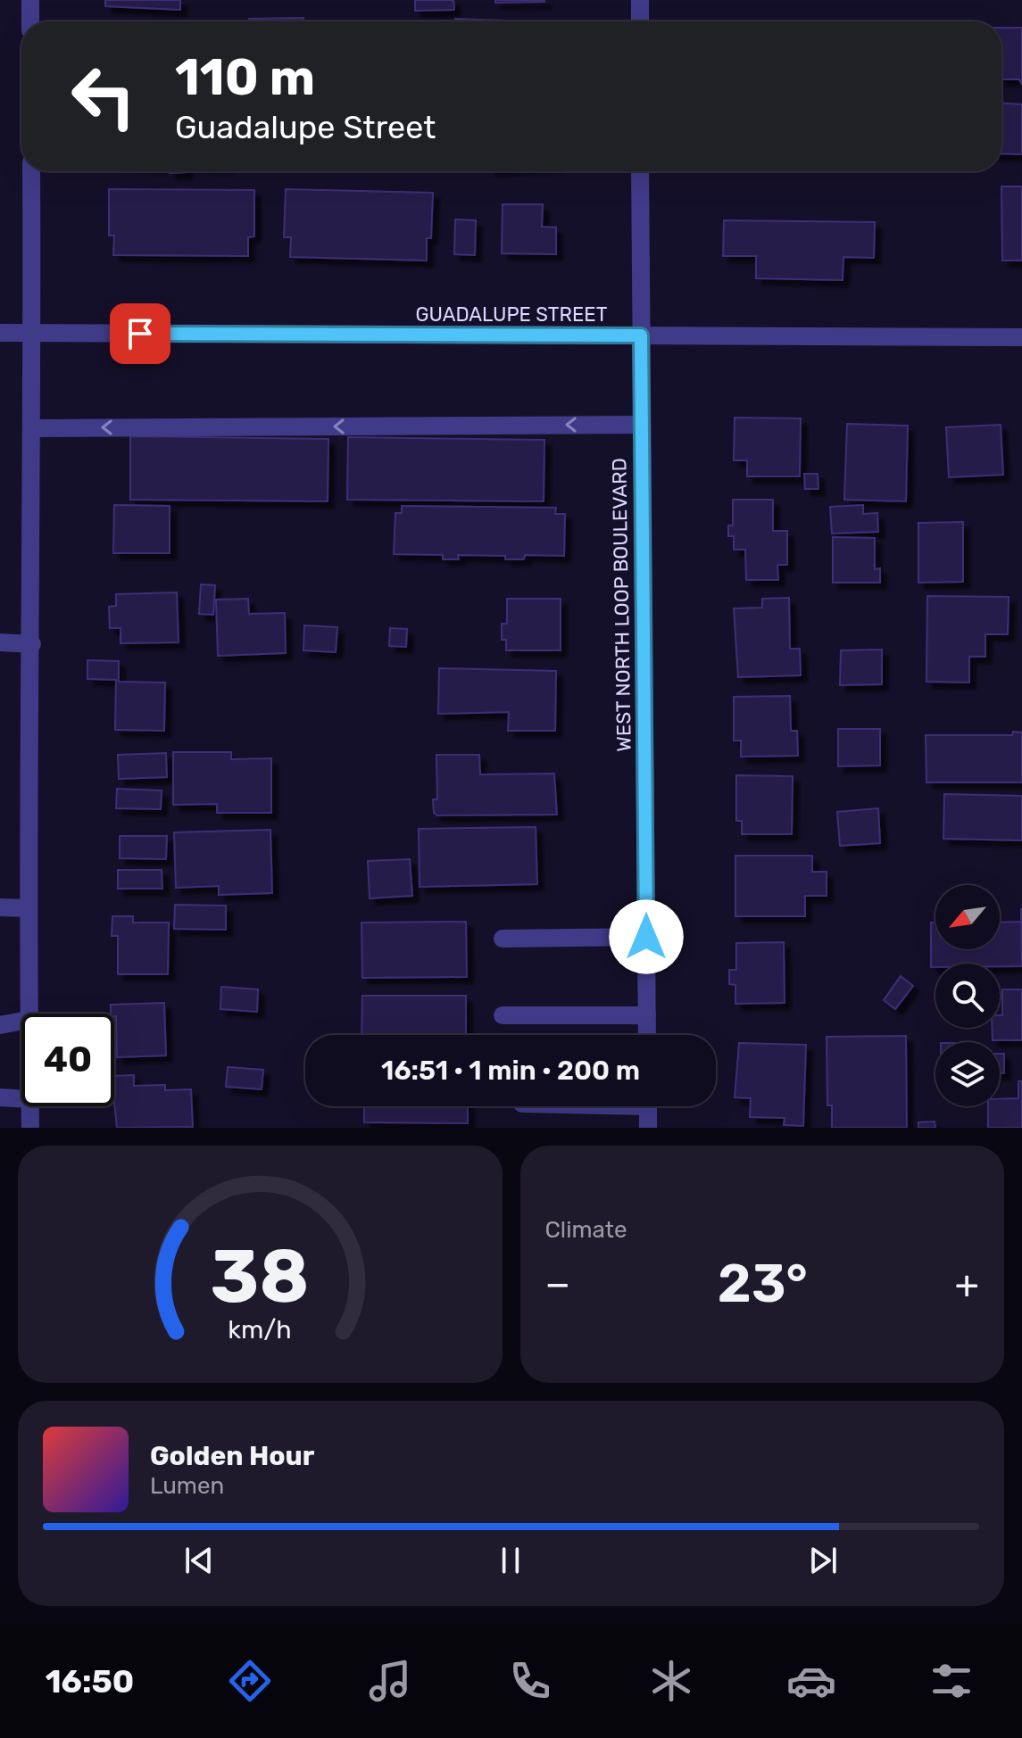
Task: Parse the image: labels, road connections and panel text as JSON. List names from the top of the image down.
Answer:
{
  "streets": {
    "street": ["GUADALUPE STREET", "WEST NORTH LOOP BOULEVARD"]
  },
  "crossings": [
    ["GUADALUPE STREET", "WEST NORTH LOOP BOULEVARD"]
  ],
  "north": "bottom left",
  "page": {
    "turn": ["110 m", "Guadalupe Street"],
    "limit": "40",
    "trip": "16:51 · 1 min · 200 m",
    "tile": "Climate",
    "heat": ["−", "23°", "+"],
    "song": ["Golden Hour", "Lumen"],
    "tabs": "16:50",
    "gauge": ["38", "km/h"]
  }
}
